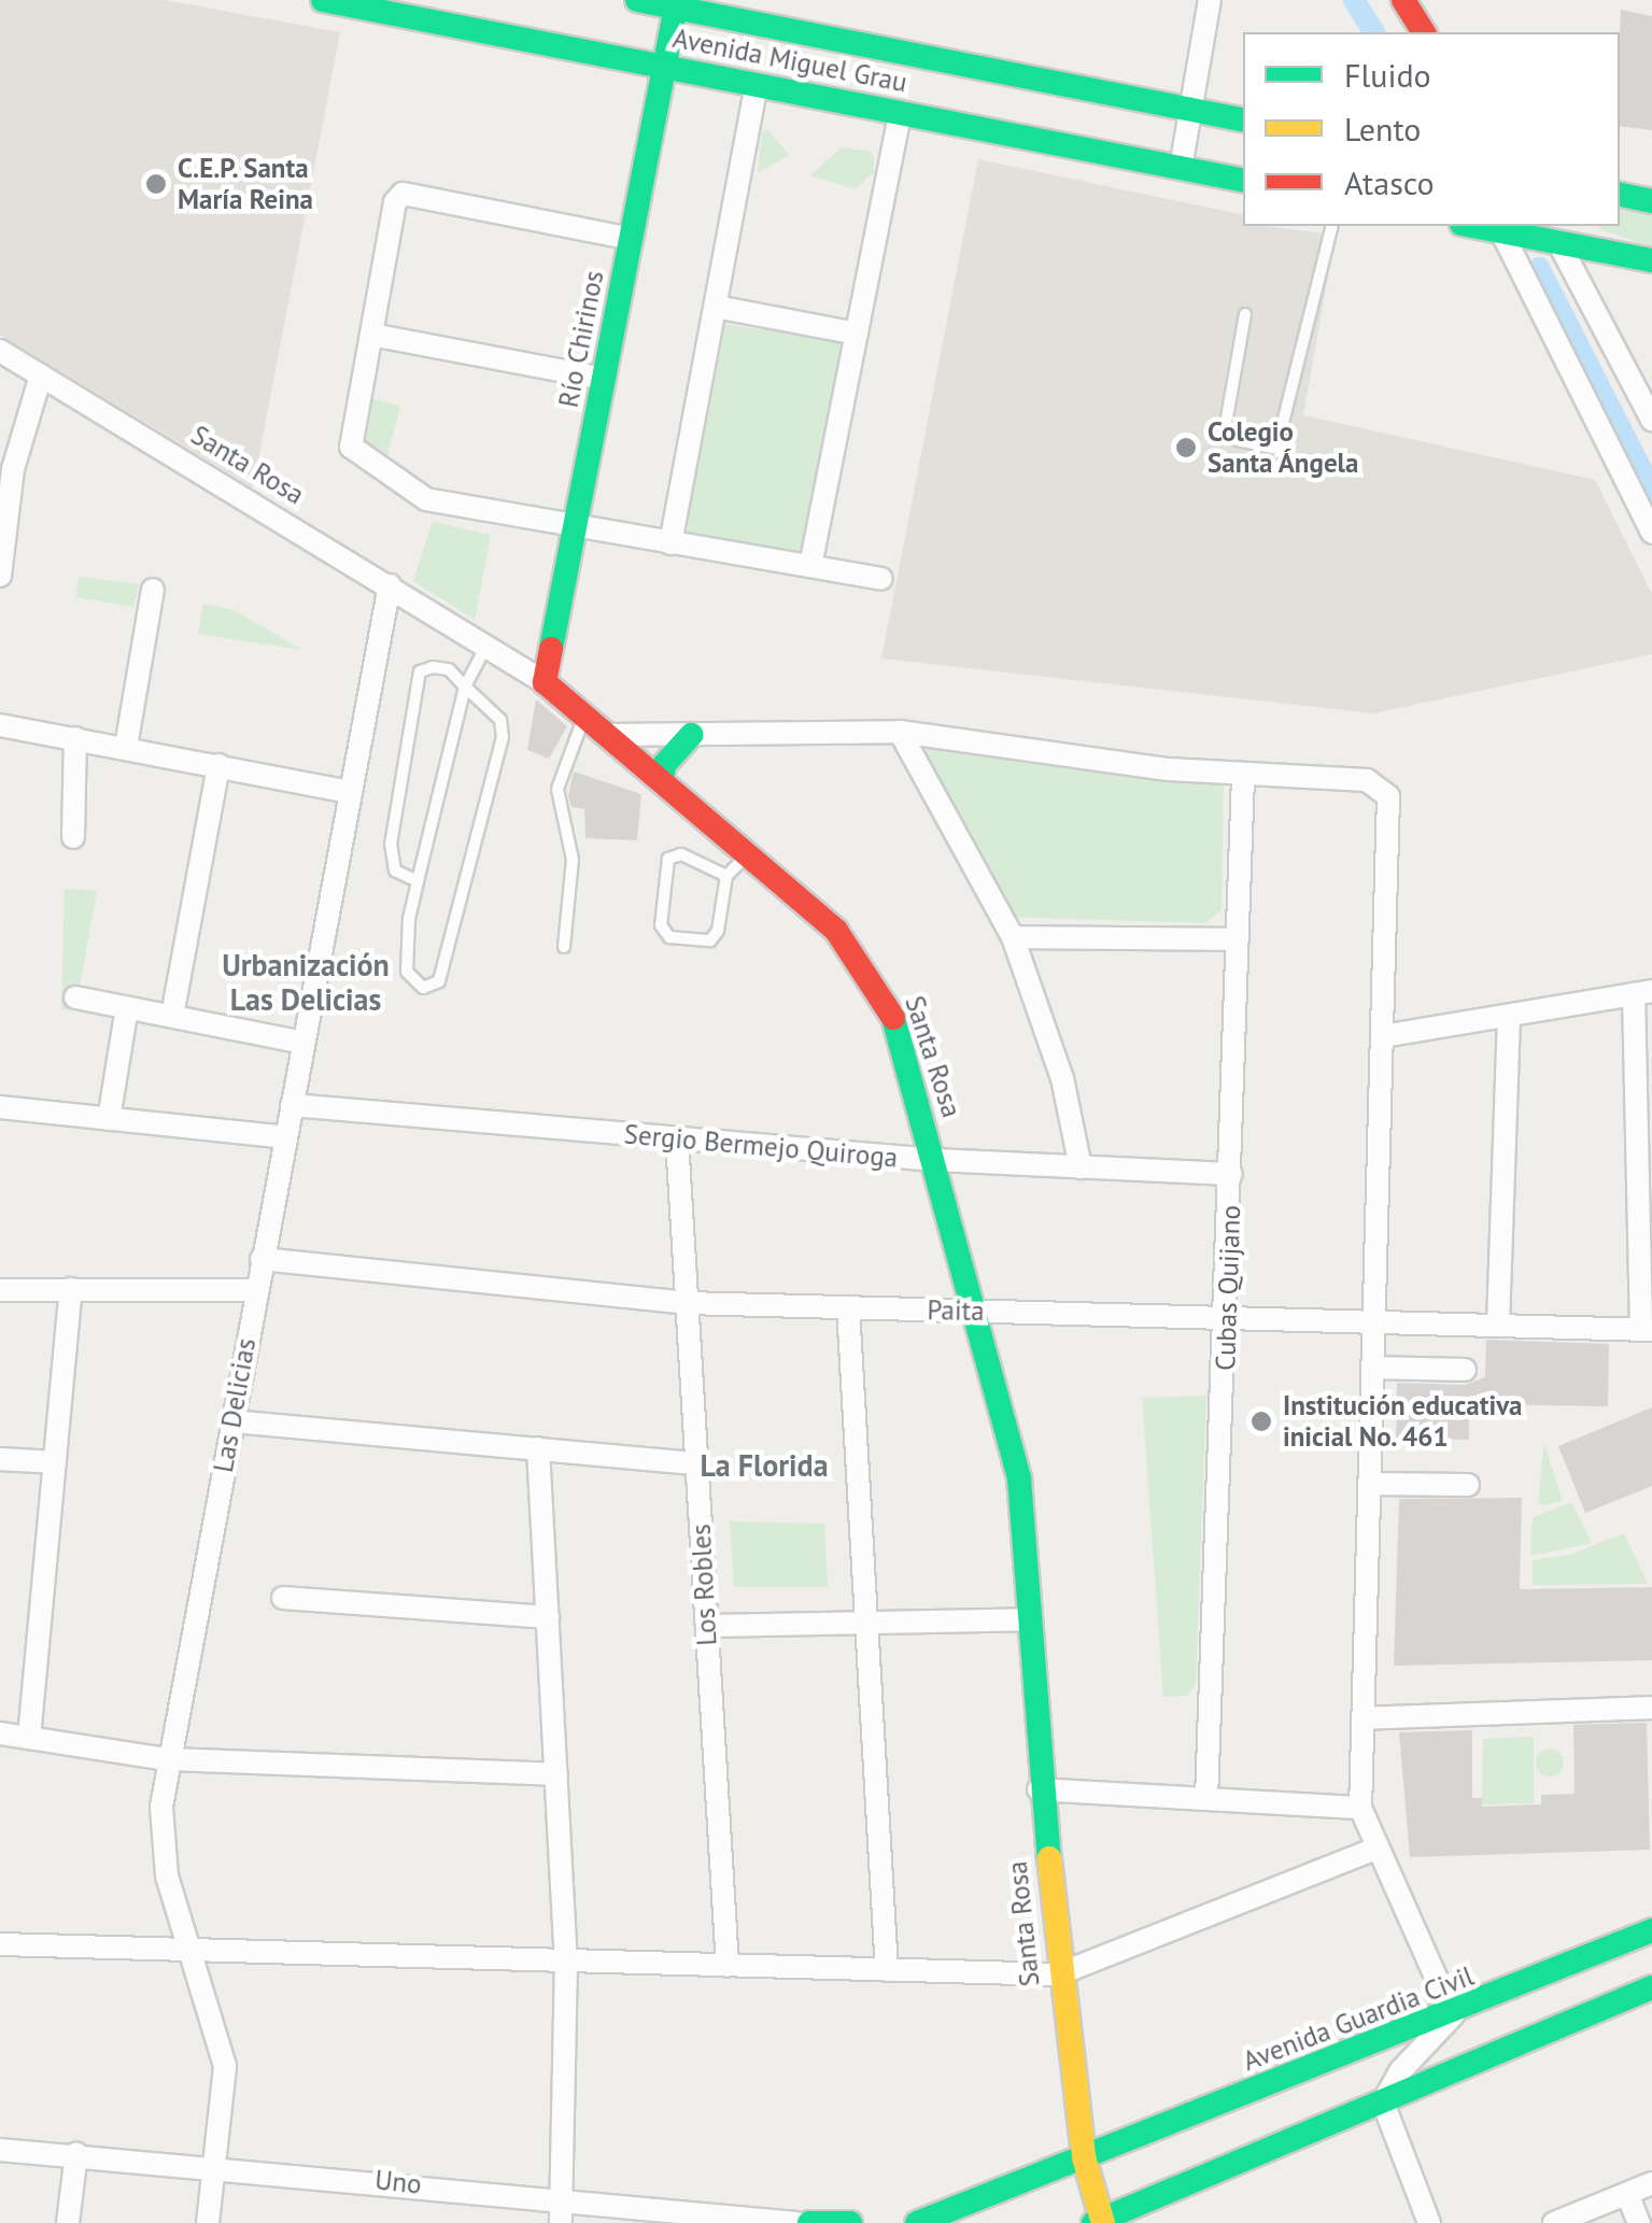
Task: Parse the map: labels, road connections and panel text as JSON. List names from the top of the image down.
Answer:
{
  "streets": {
    "main road": [
      "Avenida Miguel Grau",
      "Río Chirinos",
      "Santa Rosa",
      "Avenida Guardia Civil"
    ],
    "street": [
      "Sergio Bermejo Quiroga",
      "Cubas Quijano",
      "Paita",
      "Las Delicias",
      "Los Robles",
      "Uno"
    ]
  },
  "crossings": [
    ["Avenida Miguel Grau", "Río Chirinos"],
    ["Río Chirinos", "Santa Rosa"],
    ["Santa Rosa", "Sergio Bermejo Quiroga"],
    ["Santa Rosa", "Paita"],
    ["Santa Rosa", "Las Delicias"],
    ["Santa Rosa", "Avenida Guardia Civil"],
    ["Sergio Bermejo Quiroga", "Cubas Quijano"],
    ["Sergio Bermejo Quiroga", "Las Delicias"],
    ["Sergio Bermejo Quiroga", "Los Robles"],
    ["Cubas Quijano", "Paita"],
    ["Paita", "Las Delicias"],
    ["Paita", "Los Robles"],
    ["Las Delicias", "Uno"]
  ],
  "districts": ["Urbanización Las Delicias", "La Florida"],
  "places": ["C.E.P. Santa María Reina", "Colegio Santa Ángela", "Institución educativa inicial No. 461"],
  "legend": ["Fluido", "Lento", "Atasco"]
}
